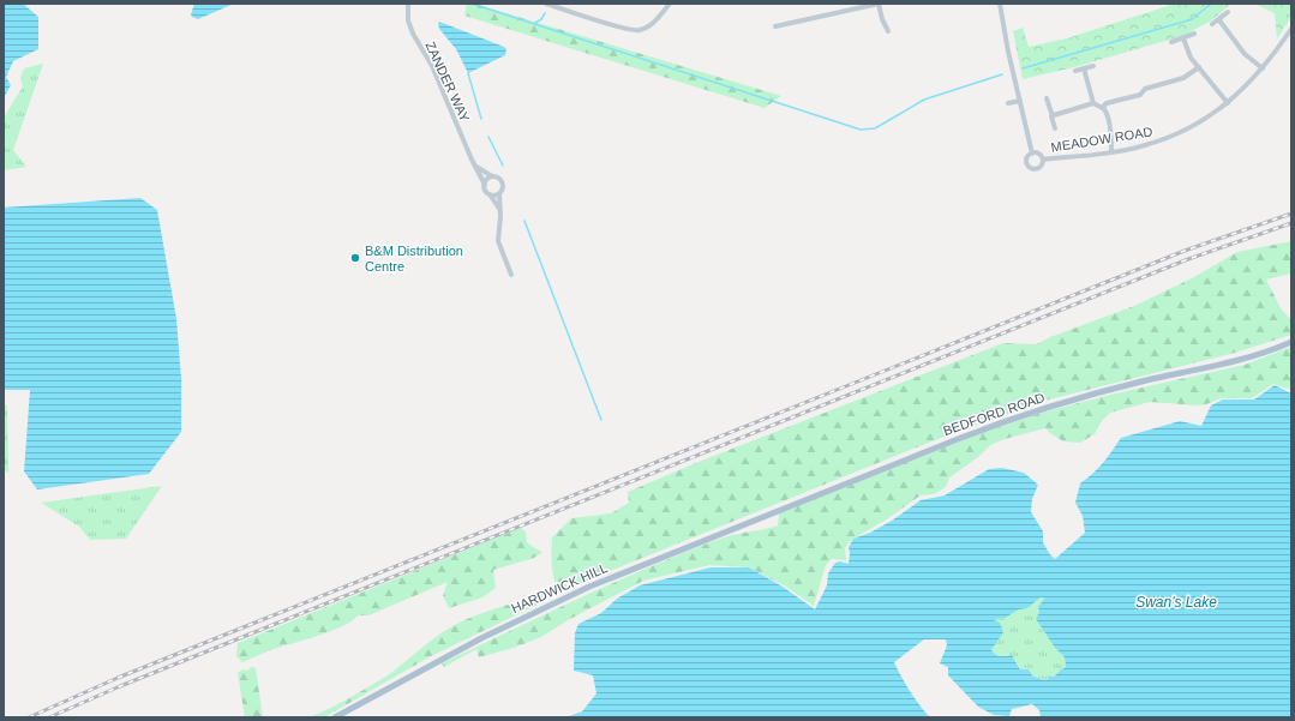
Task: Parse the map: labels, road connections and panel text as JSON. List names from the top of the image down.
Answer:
{
  "streets": {
    "main road": ["BEDFORD ROAD", "HARDWICK HILL"],
    "street": ["ZANDER WAY", "MEADOW ROAD"]
  },
  "crossings": [
    ["BEDFORD ROAD", "HARDWICK HILL"]
  ],
  "water": ["Swan's Lake"],
  "places": ["B&M Distribution Centre"]
}
